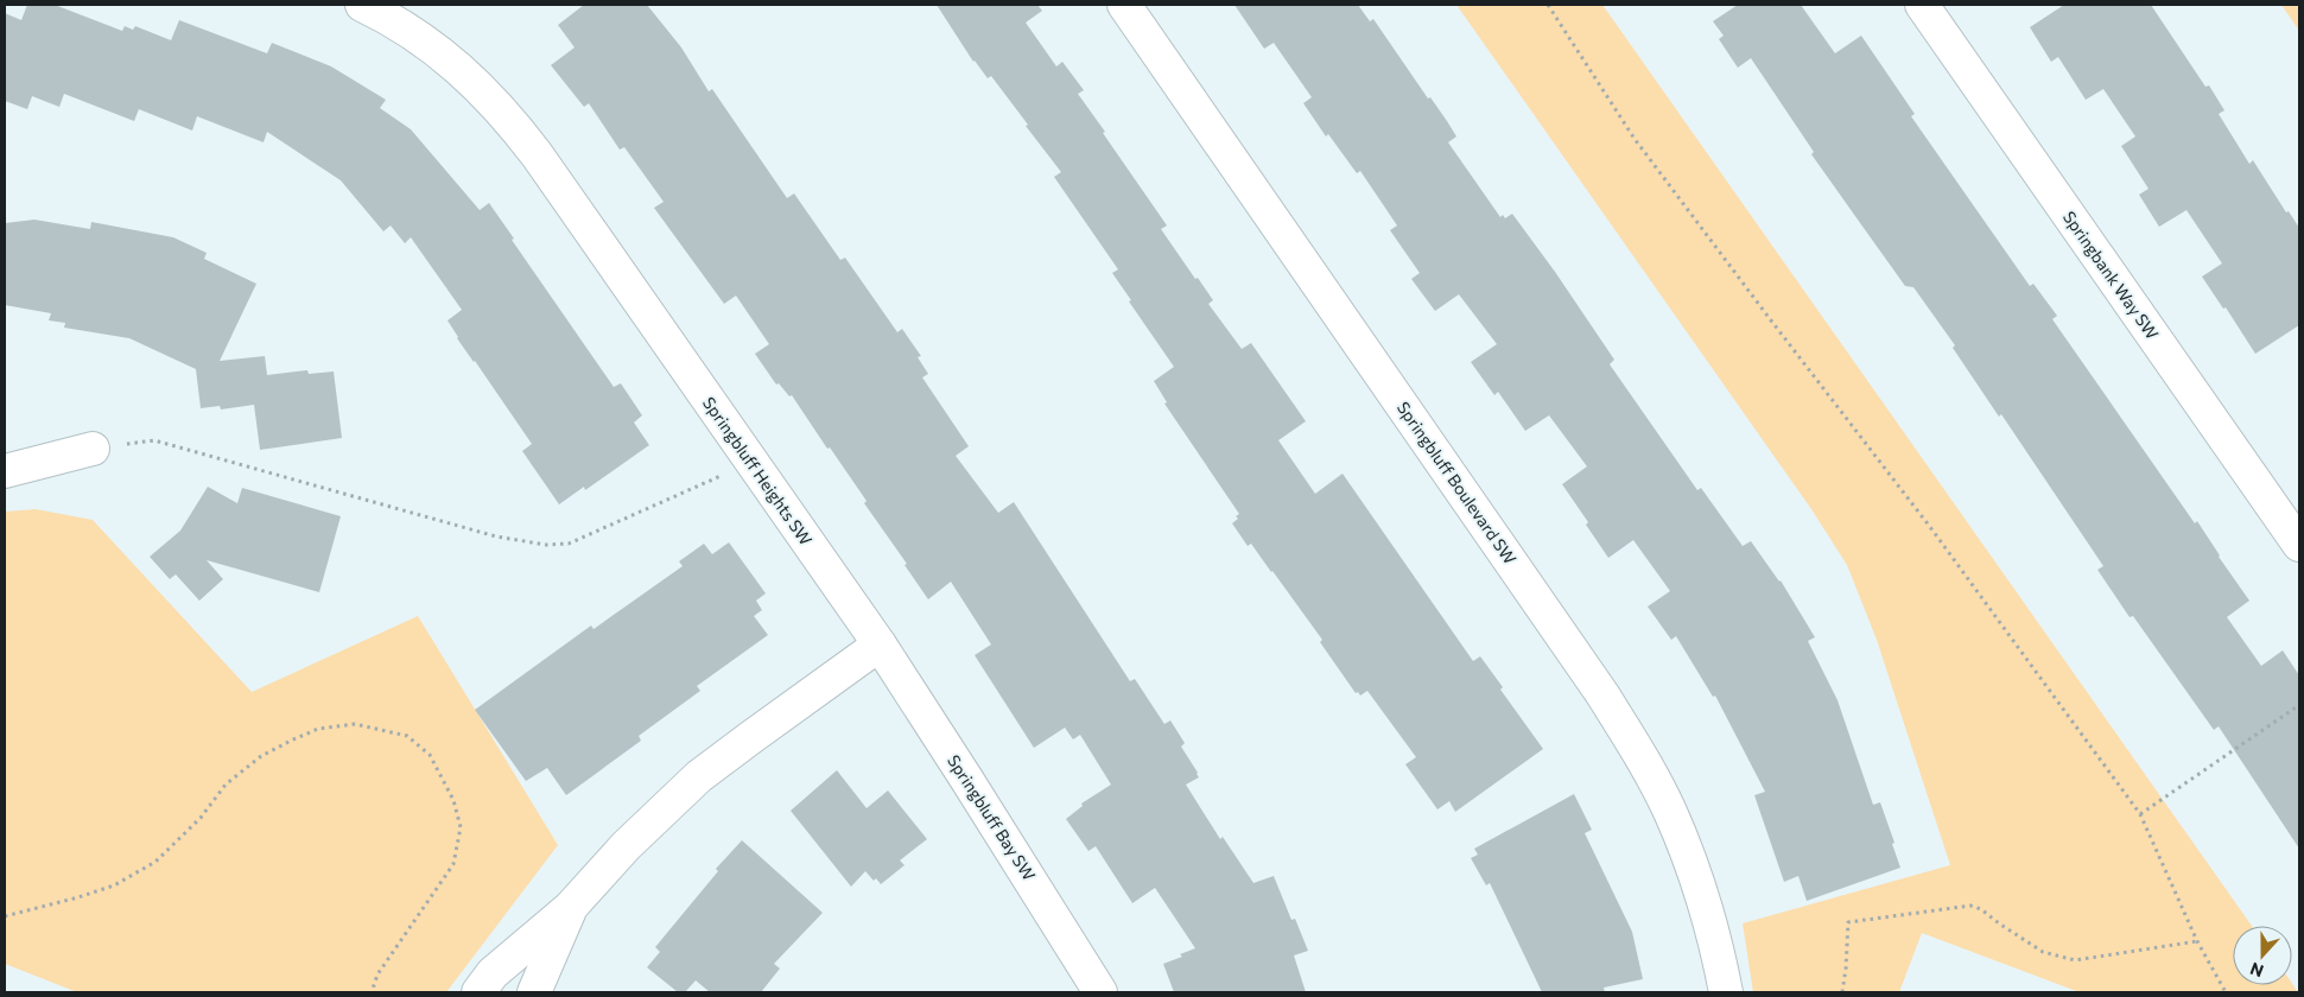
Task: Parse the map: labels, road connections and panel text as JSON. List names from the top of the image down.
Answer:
{
  "streets": {
    "street": [
      "Springbank Way SW",
      "Springbluff Heights SW",
      "Springbluff Boulevard SW",
      "Springbluff Bay SW"
    ]
  },
  "crossings": [
    ["Springbluff Heights SW", "Springbluff Bay SW"]
  ],
  "north": "bottom"
}
